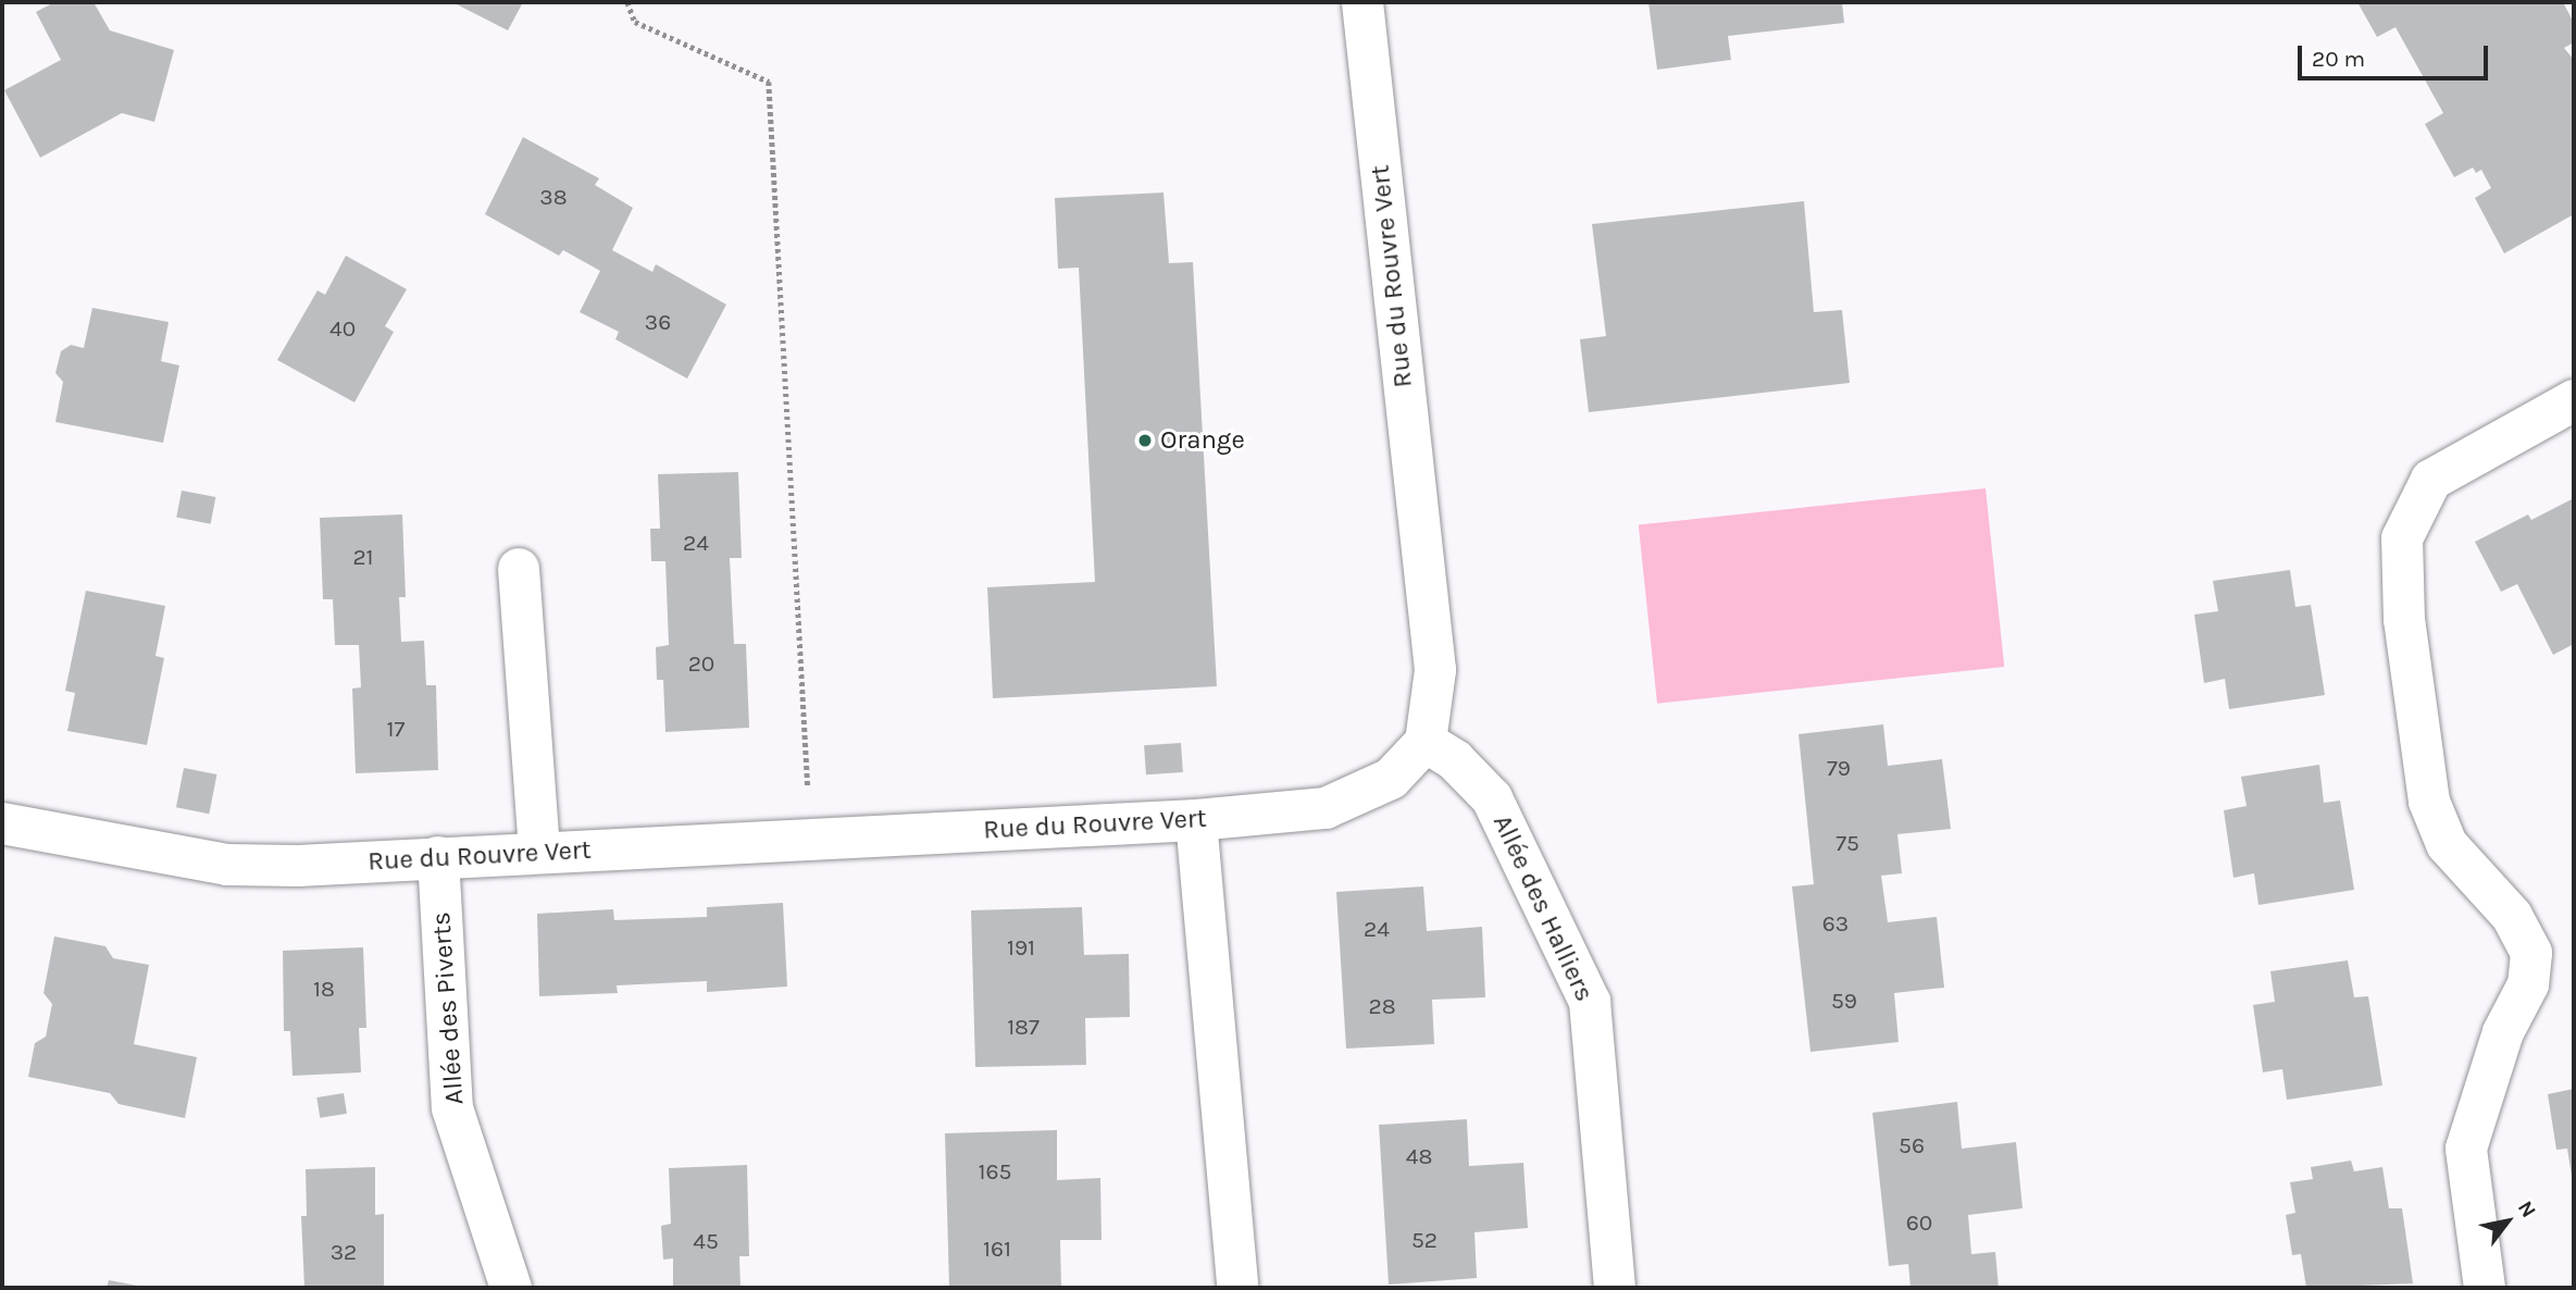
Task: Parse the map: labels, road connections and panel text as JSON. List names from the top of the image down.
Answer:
{
  "streets": {
    "street": ["Rue du Rouvre Vert", "Allée des Halliers", "Allée des Piverts"]
  },
  "crossings": [
    ["Rue du Rouvre Vert", "Allée des Halliers"],
    ["Rue du Rouvre Vert", "Allée des Piverts"]
  ],
  "places": ["Orange"],
  "house_numbers": [
    "38",
    "36",
    "40",
    "24",
    "21",
    "20",
    "17",
    "79",
    "75",
    "63",
    "24",
    "191",
    "18",
    "59",
    "28",
    "187",
    "56",
    "48",
    "165",
    "60",
    "52",
    "45",
    "161",
    "32"
  ],
  "scale_bar": "20 m",
  "north": "top right"
}
